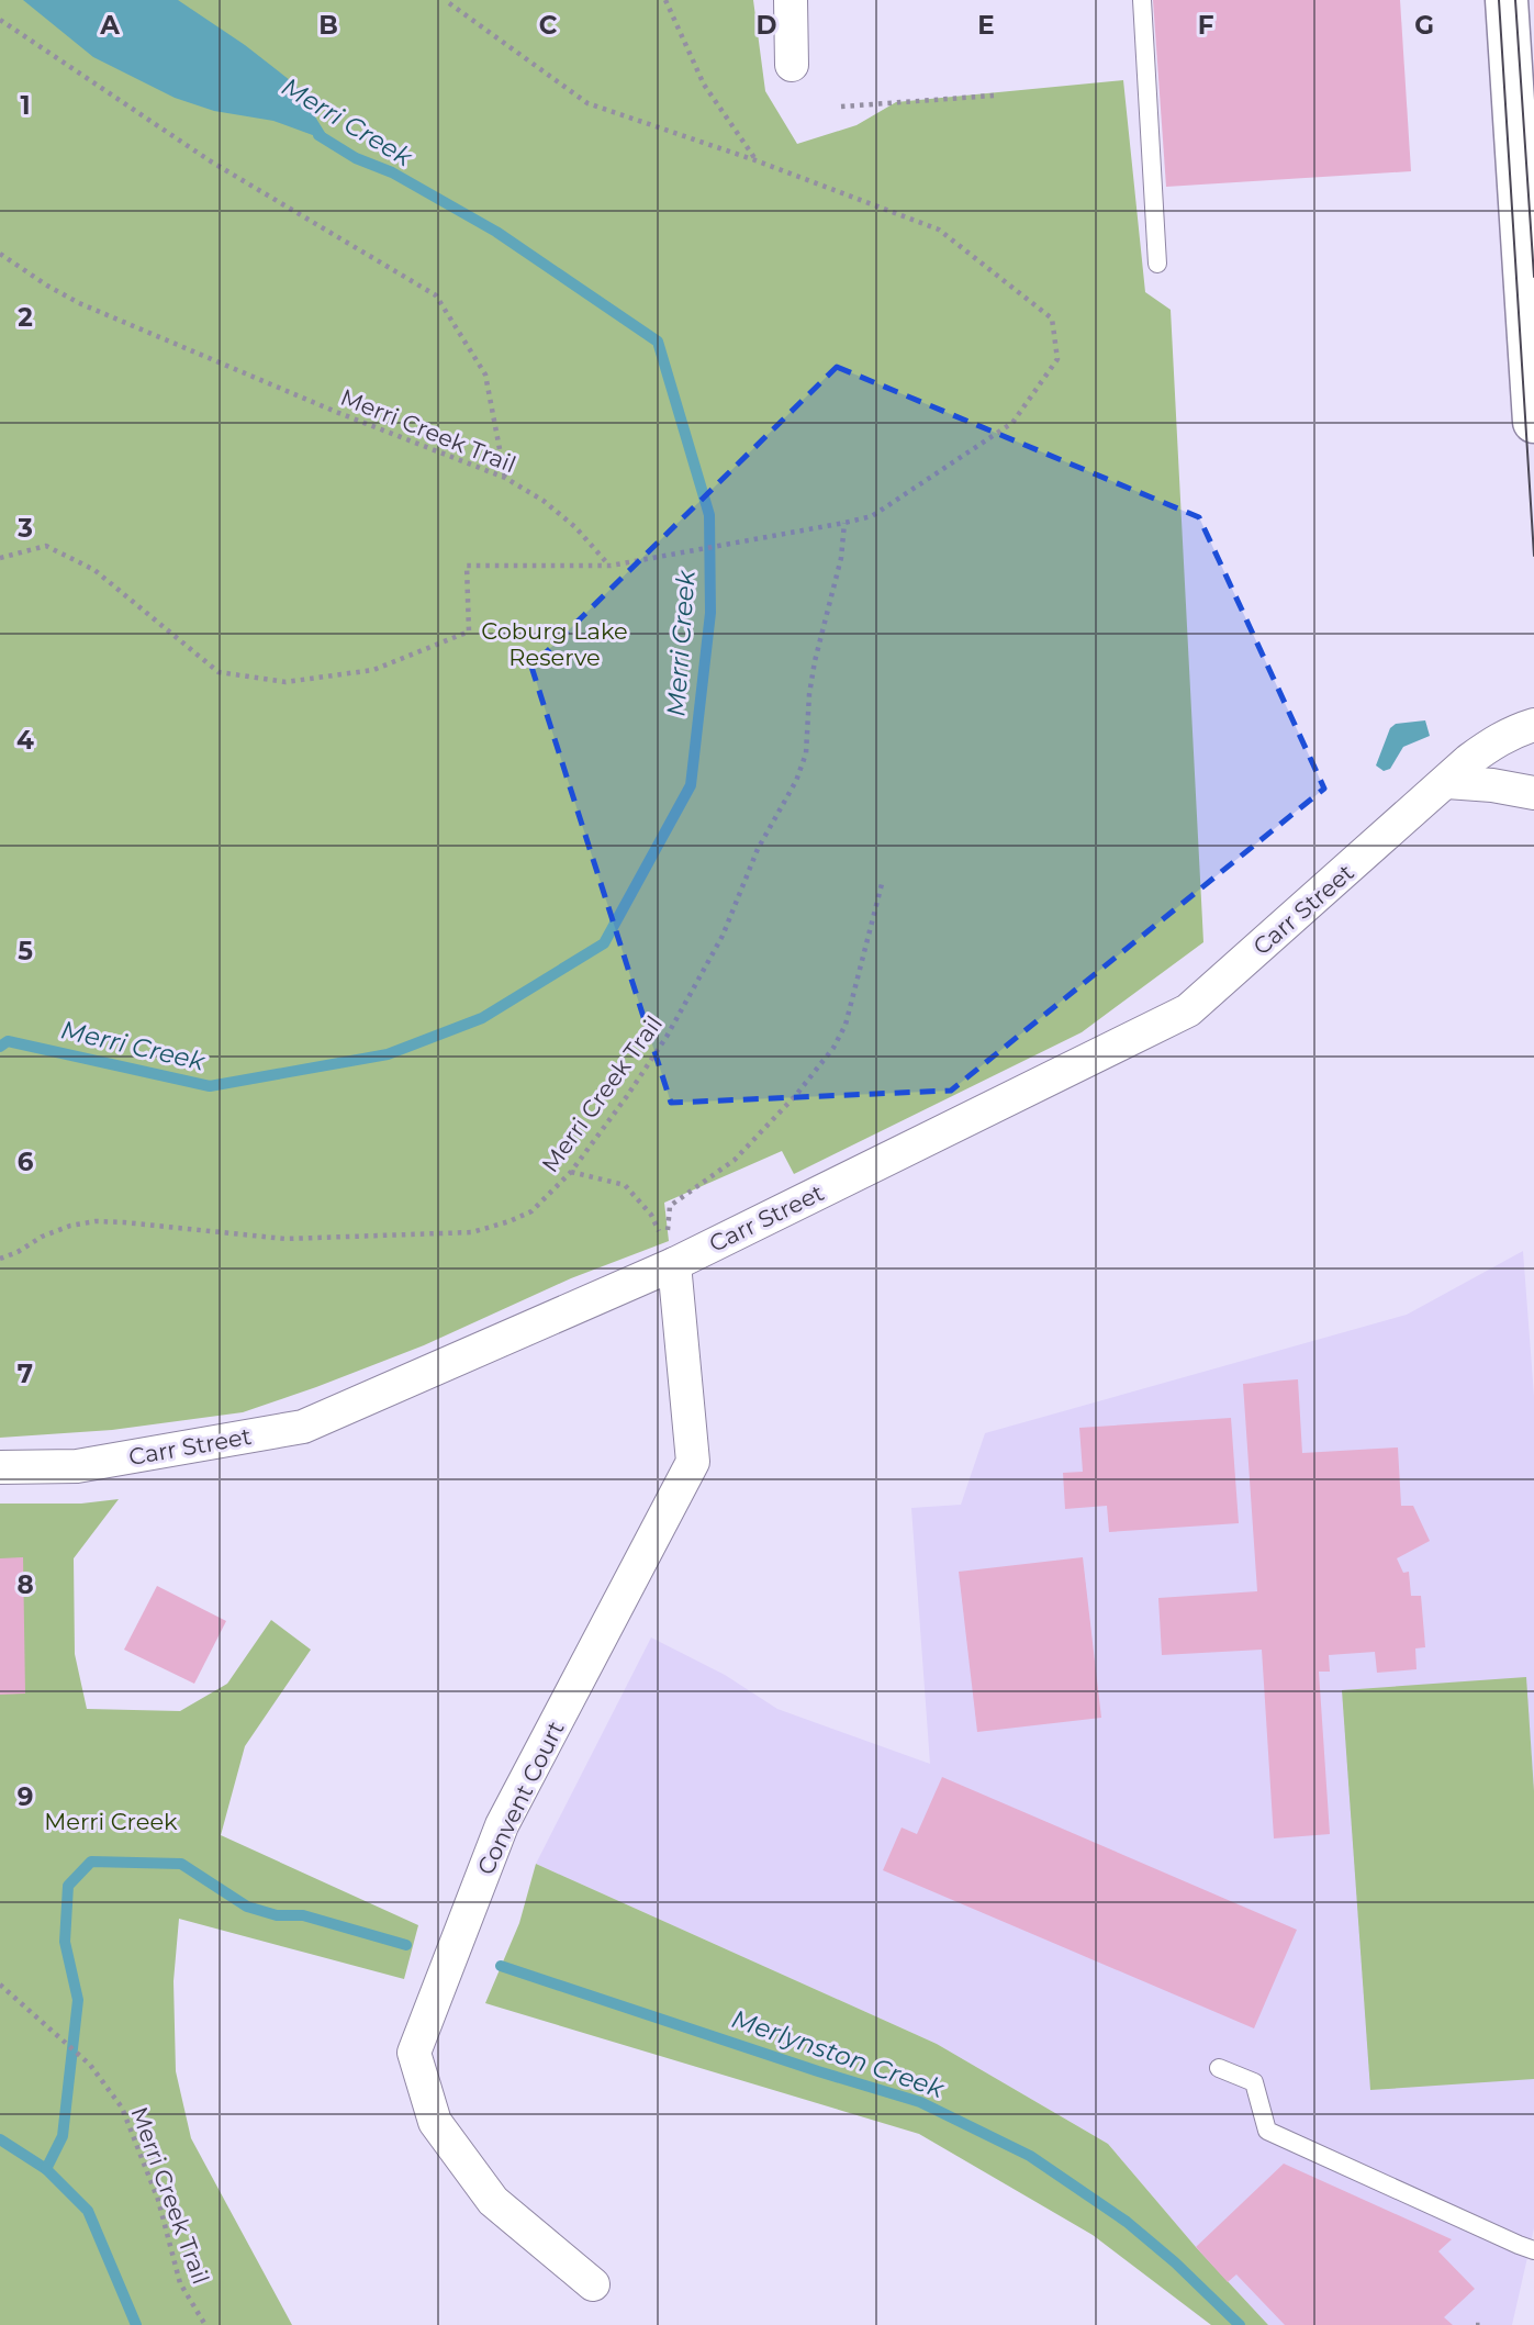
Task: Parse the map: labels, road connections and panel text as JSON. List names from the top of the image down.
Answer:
{
  "streets": {
    "street": ["Carr Street", "Convent Court"],
    "path": ["Merri Creek Trail"]
  },
  "crossings": [
    ["Carr Street", "Convent Court"]
  ],
  "water": ["Merri Creek", "Merlynston Creek"],
  "parks": ["Coburg Lake Reserve", "Merri Creek"],
  "grid": {
    "columns": [
      "A",
      "B",
      "C",
      "D",
      "E",
      "F",
      "G"
    ],
    "rows": [
      "1",
      "2",
      "3",
      "4",
      "5",
      "6",
      "7",
      "8",
      "9"
    ]
  }
}
